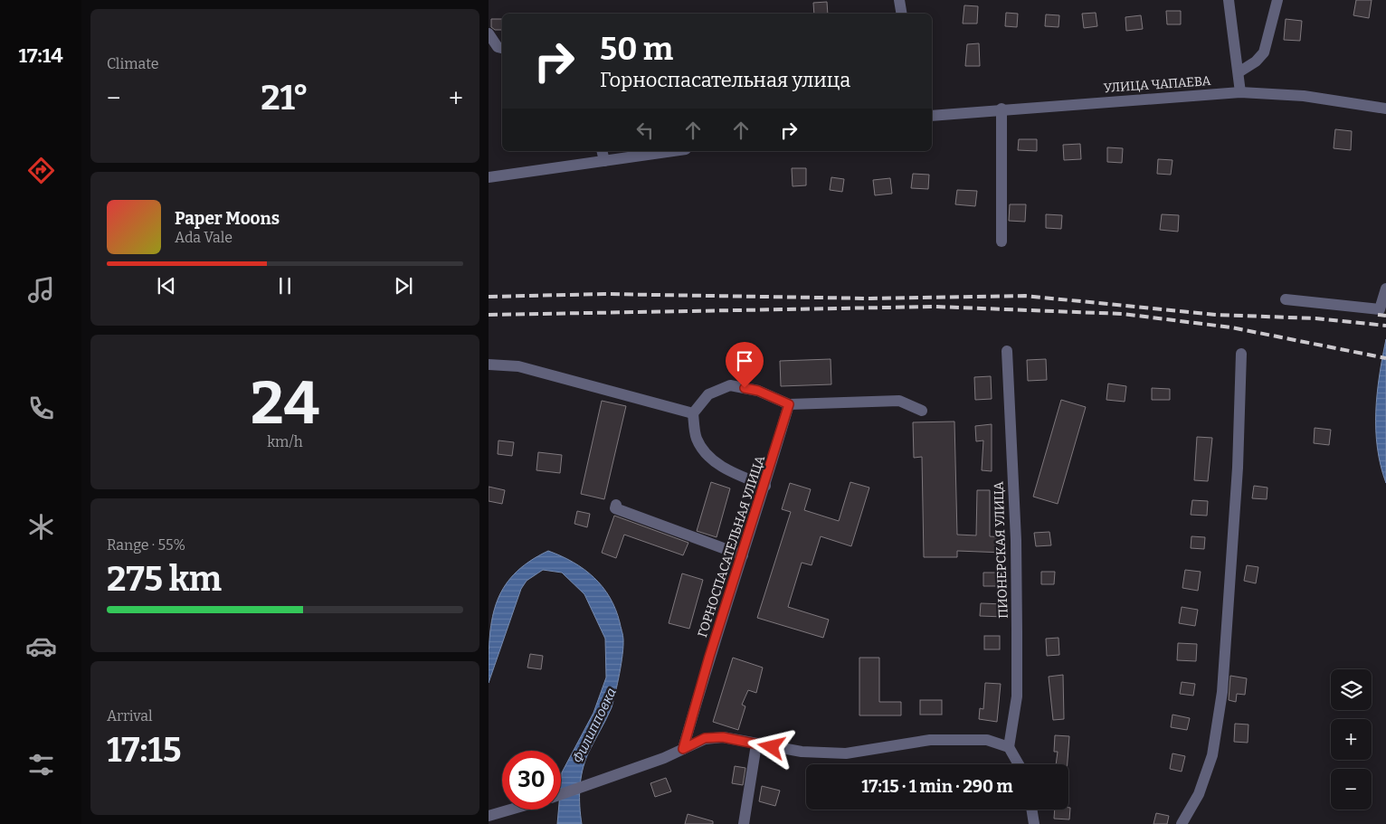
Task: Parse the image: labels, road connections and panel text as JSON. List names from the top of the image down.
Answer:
{
  "streets": {
    "street": ["УЛИЦА ЧАПАЕВА", "ГОРНОСПАСАТЕЛЬНАЯ УЛИЦА", "ПИОНЕРСКАЯ УЛИЦА"]
  },
  "water": ["Филипповка"],
  "page": {
    "tabs": "17:14",
    "tile": [
      "Climate",
      ["24", "km/h"],
      ["Range · 55%", "275 km"],
      ["Arrival", "17:15"]
    ],
    "turn": ["50 m", "Горноспасательная улица"],
    "heat": ["−", "21°", "+"],
    "song": ["Paper Moons", "Ada Vale"],
    "map_buttons": ["+", "−"],
    "limit": "30",
    "trip": "17:15 · 1 min · 290 m"
  }
}
